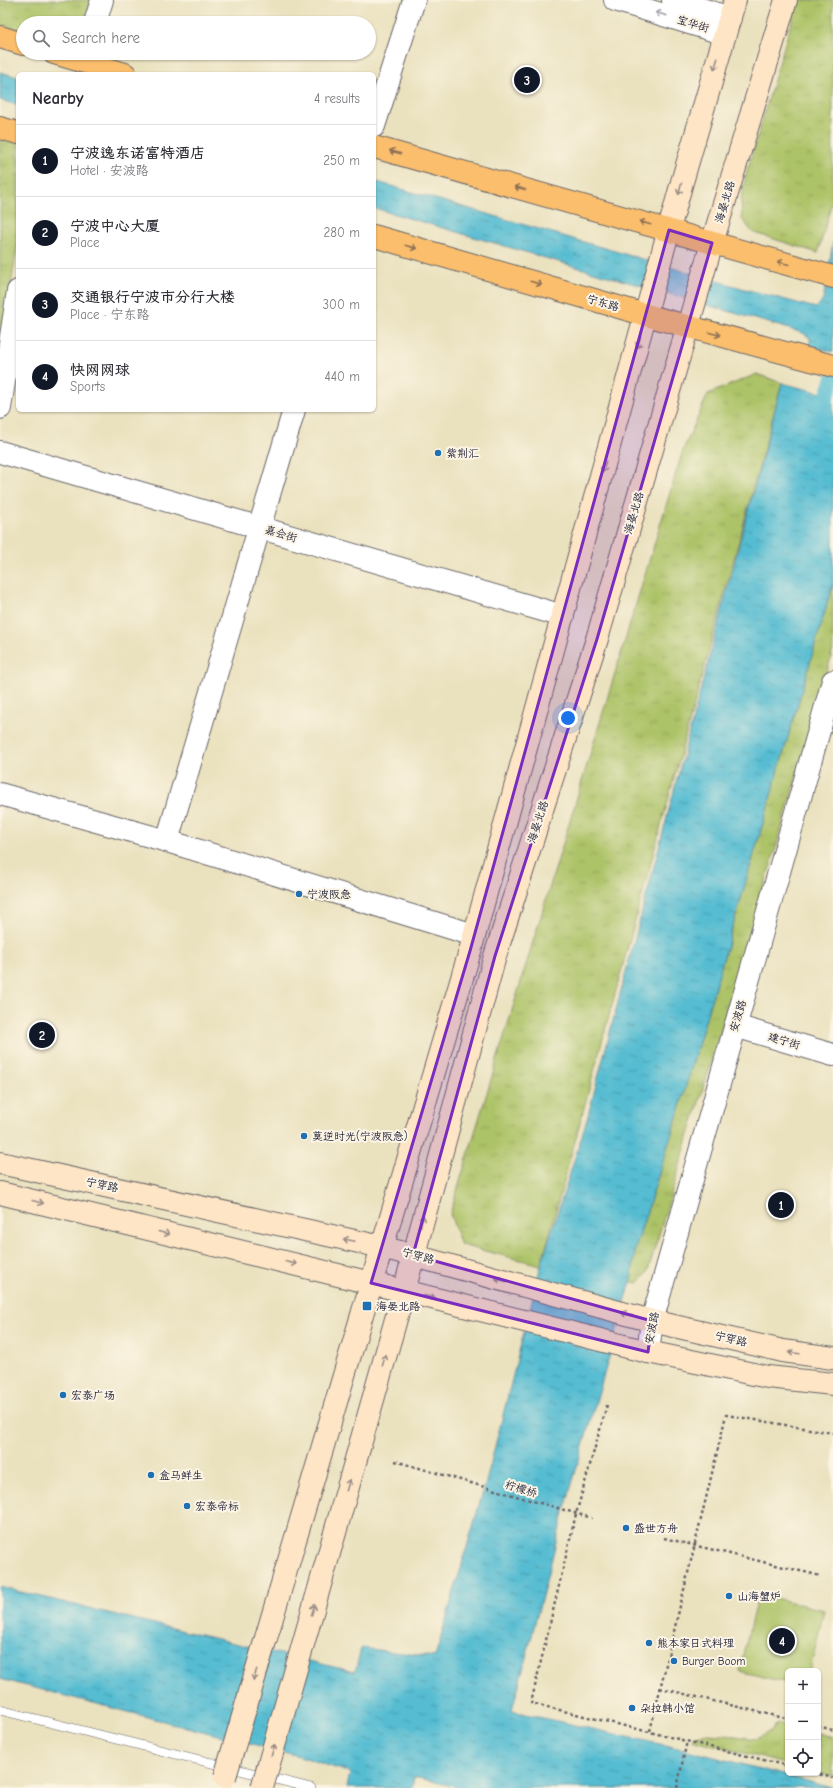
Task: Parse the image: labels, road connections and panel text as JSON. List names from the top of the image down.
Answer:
{
  "streets": {
    "main road": ["海晏北路", "宁东路", "宁穿路"],
    "street": [
      "宝华街",
      "嘉会街",
      "安波路",
      "建宁街"
    ],
    "path": ["柠檬桥"]
  },
  "crossings": [
    ["海晏北路", "宁东路"],
    ["海晏北路", "宁穿路"],
    ["安波路", "建宁街"],
    ["安波路", "宁穿路"]
  ],
  "places": {
    "other": [
      "紫荆汇",
      "宁波阪急",
      "莫逆时光(宁波阪急)",
      "宏泰广场",
      "盒马鲜生",
      "宏泰帝标",
      "盛世方舟",
      "山海蟹炉",
      "熊本家日式料理",
      "Burger Boom",
      "朵拉韩小馆"
    ],
    "transit": ["海晏北路"]
  },
  "page": {
    "search": "Search here",
    "pins": [
      "3",
      "2",
      "1",
      "4"
    ],
    "heading": ["Nearby", "4 results"],
    "list": [
      {
        "mark": "1",
        "name": "宁波逸东诺富特酒店",
        "note": "Hotel · 安波路",
        "value": "250 m"
      },
      {
        "mark": "2",
        "name": "宁波中心大厦",
        "note": "Place",
        "value": "280 m"
      },
      {
        "mark": "3",
        "name": "交通银行宁波市分行大楼",
        "note": "Place · 宁东路",
        "value": "300 m"
      },
      {
        "mark": "4",
        "name": "快网网球",
        "note": "Sports",
        "value": "440 m"
      }
    ],
    "map_buttons": ["+", "−"]
  }
}
